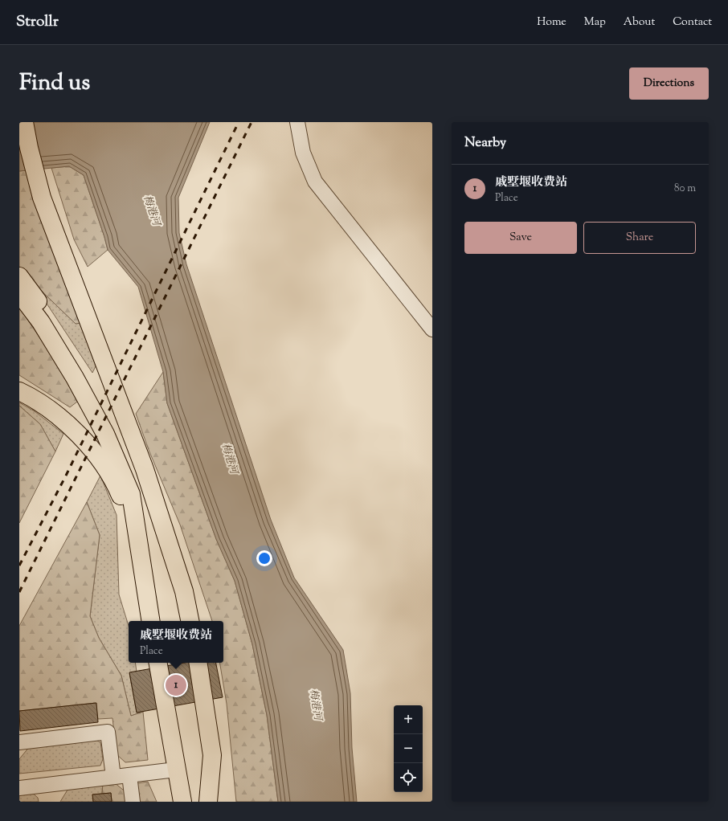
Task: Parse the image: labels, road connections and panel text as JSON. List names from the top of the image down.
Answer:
{
  "water": ["梅港河"],
  "page": {
    "header": "Strollr",
    "nav": [
      "Home",
      "Map",
      "About",
      "Contact"
    ],
    "title": "Find us",
    "buttons": [
      "Directions",
      ["Save", "Share"]
    ],
    "heading": "Nearby",
    "list": [
      {
        "mark": "1",
        "name": "戚墅堰收费站",
        "note": "Place",
        "value": "80 m"
      }
    ],
    "popup": ["戚墅堰收费站", "Place"],
    "pins": "1",
    "map_buttons": ["+", "−"]
  }
}
